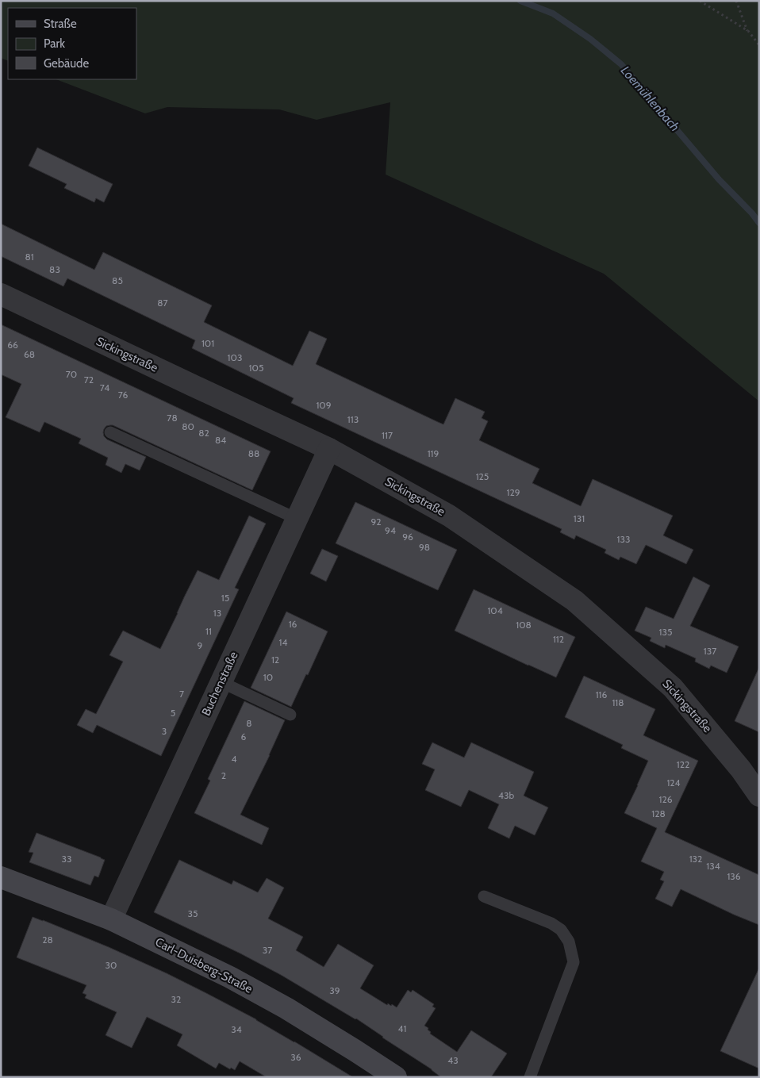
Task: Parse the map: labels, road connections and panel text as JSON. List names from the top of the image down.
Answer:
{
  "streets": {
    "main road": ["Carl-Duisberg-Straße"],
    "street": ["Sickingstraße", "Buchenstraße"]
  },
  "crossings": [
    ["Sickingstraße", "Buchenstraße"],
    ["Buchenstraße", "Carl-Duisberg-Straße"]
  ],
  "water": ["Loemühlenbach"],
  "house_numbers": [
    "81",
    "83",
    "85",
    "87",
    "101",
    "66",
    "68",
    "103",
    "105",
    "70",
    "72",
    "74",
    "76",
    "109",
    "78",
    "113",
    "80",
    "82",
    "117",
    "84",
    "88",
    "119",
    "125",
    "129",
    "131",
    "92",
    "94",
    "96",
    "133",
    "98",
    "15",
    "104",
    "13",
    "16",
    "108",
    "11",
    "135",
    "112",
    "14",
    "9",
    "137",
    "12",
    "10",
    "7",
    "116",
    "118",
    "5",
    "8",
    "3",
    "6",
    "4",
    "122",
    "2",
    "124",
    "43b",
    "126",
    "128",
    "33",
    "132",
    "134",
    "136",
    "35",
    "28",
    "37",
    "30",
    "39",
    "32",
    "41",
    "34",
    "36",
    "43"
  ],
  "legend": ["Straße", "Park", "Gebäude"]
}
